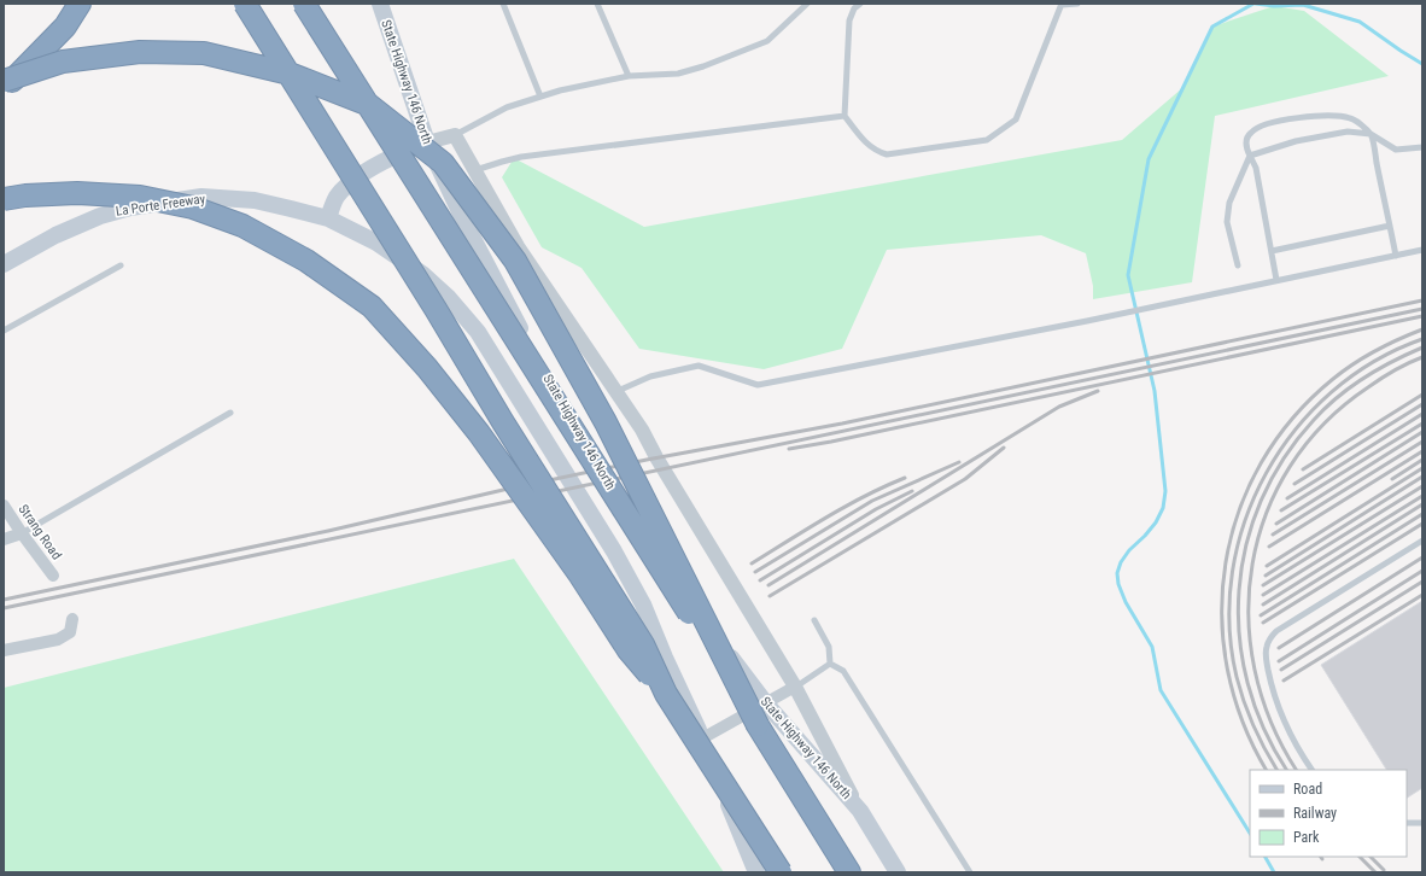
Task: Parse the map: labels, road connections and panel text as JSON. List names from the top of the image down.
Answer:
{
  "streets": {
    "main road": ["State Highway 146 North", "La Porte Freeway"],
    "street": ["Strang Road"]
  },
  "legend": ["Road", "Railway", "Park"]
}
